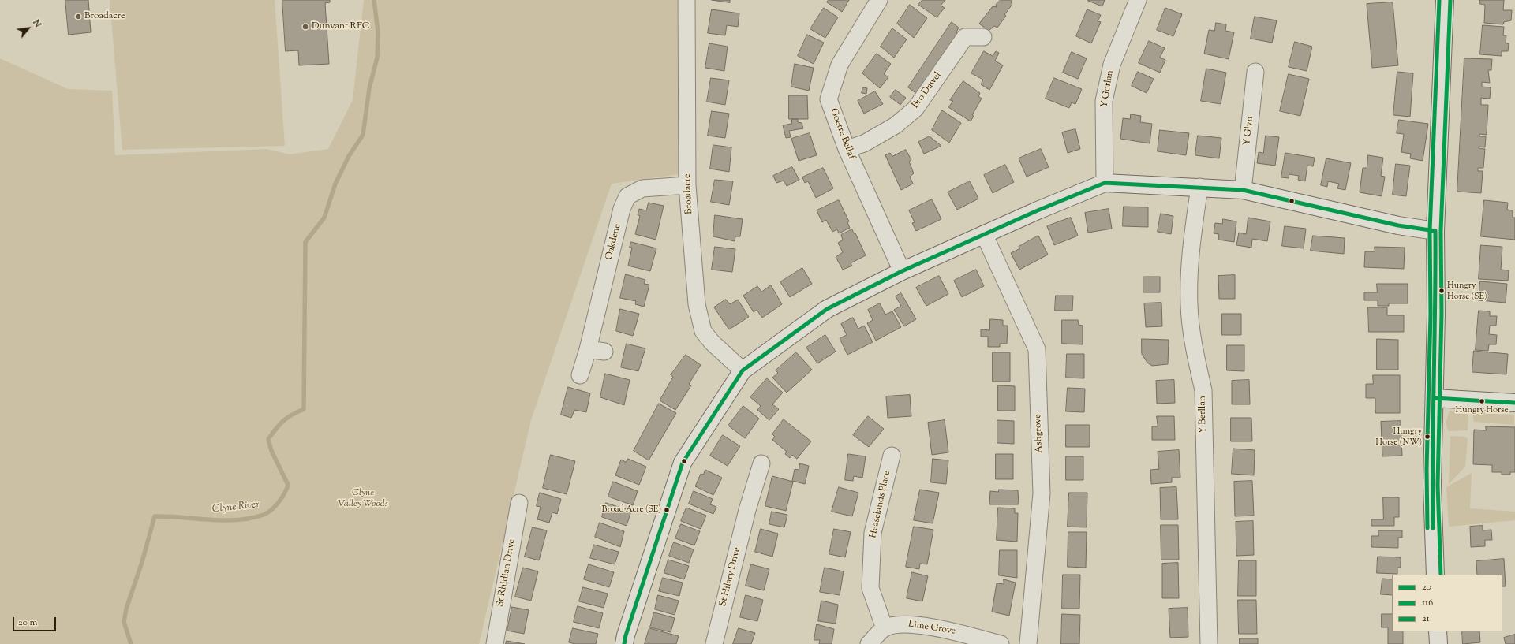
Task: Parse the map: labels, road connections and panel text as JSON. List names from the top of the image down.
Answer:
{
  "streets": {
    "street": [
      "Y Gorlan",
      "Bro Dawel",
      "Y Glyn",
      "Goetre Bellaf",
      "Broadacre",
      "Oakdene",
      "Y Berllan",
      "Ashgrove",
      "Heaselands Place",
      "St Rhidian Drive",
      "St Hilary Drive",
      "Lime Grove"
    ]
  },
  "crossings": [
    ["Bro Dawel", "Goetre Bellaf"],
    ["Broadacre", "Oakdene"],
    ["Heaselands Place", "Lime Grove"]
  ],
  "water": ["Clyne River"],
  "parks": ["Clyne Valley Woods"],
  "places": [
    "Broadacre",
    "Dunvant RFC",
    "Hungry Horse (SE)",
    "Hungry Horse",
    "Hungry Horse (NW)",
    "Broad Acre (SE)"
  ],
  "lines": ["transit line 116", "transit line 21", "transit line 20"],
  "legend": ["20", "116", "21"],
  "scale_bar": "20 m",
  "north": "top right"
}
